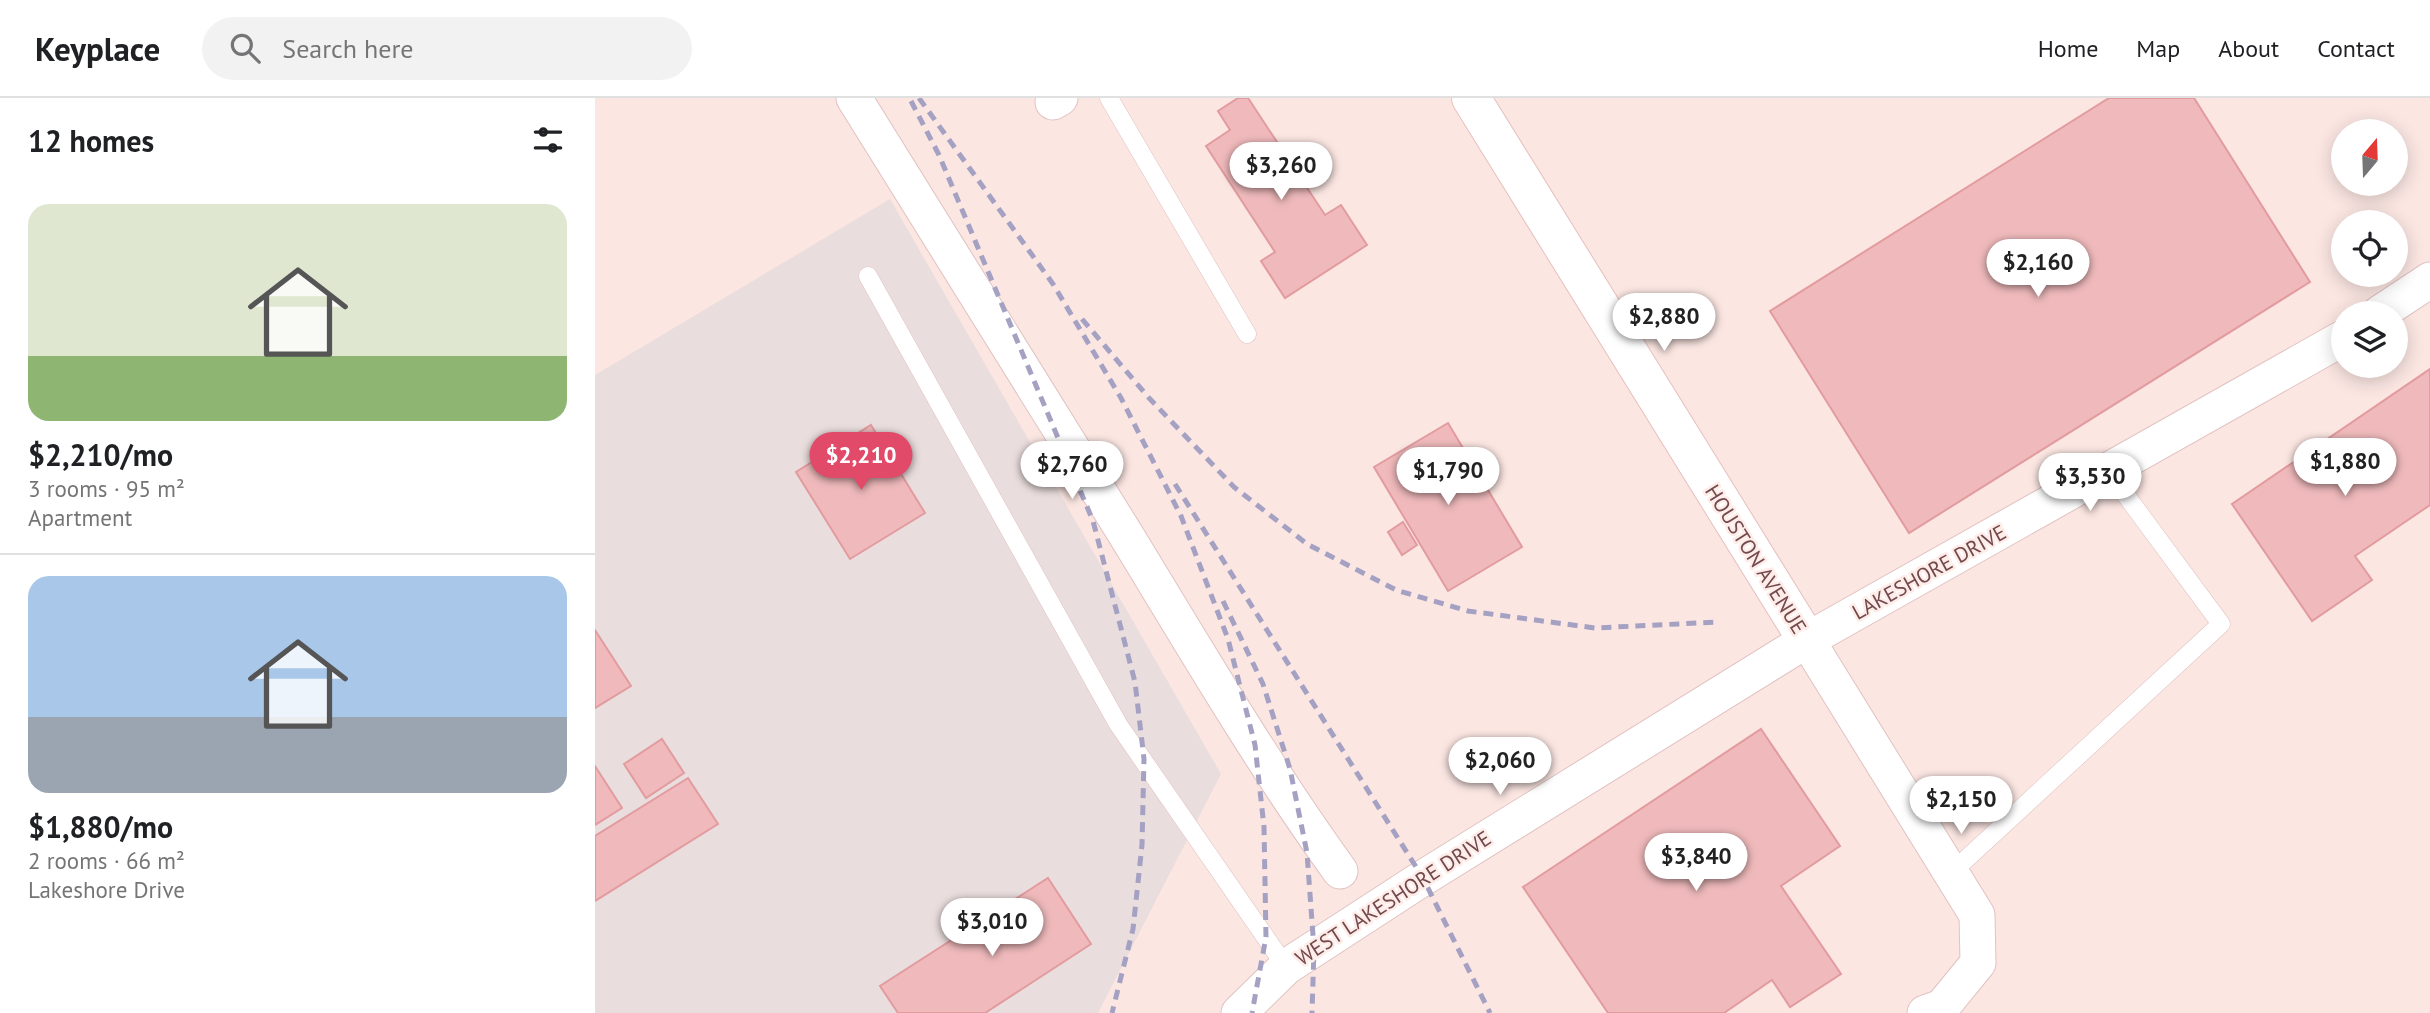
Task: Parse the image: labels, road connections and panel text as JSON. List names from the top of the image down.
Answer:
{
  "streets": {
    "street": ["HOUSTON AVENUE", "LAKESHORE DRIVE", "WEST LAKESHORE DRIVE"]
  },
  "crossings": [
    ["HOUSTON AVENUE", "LAKESHORE DRIVE"],
    ["HOUSTON AVENUE", "WEST LAKESHORE DRIVE"],
    ["LAKESHORE DRIVE", "WEST LAKESHORE DRIVE"]
  ],
  "north": "top",
  "page": {
    "header": "Keyplace",
    "search": "Search here",
    "nav": [
      "Home",
      "Map",
      "About",
      "Contact"
    ],
    "heading": "12 homes",
    "price": [
      "$3,260",
      "$2,160",
      "$2,880",
      "$2,210",
      "$1,880",
      "$2,760",
      "$1,790",
      "$3,530",
      "$2,060",
      "$2,150",
      "$3,840",
      "$3,010"
    ],
    "list": [
      {
        "name": "$2,210/mo",
        "note": "3 rooms · 95 m² · Apartment"
      },
      {
        "name": "$1,880/mo",
        "note": "2 rooms · 66 m² · Lakeshore Drive"
      }
    ]
  }
}
